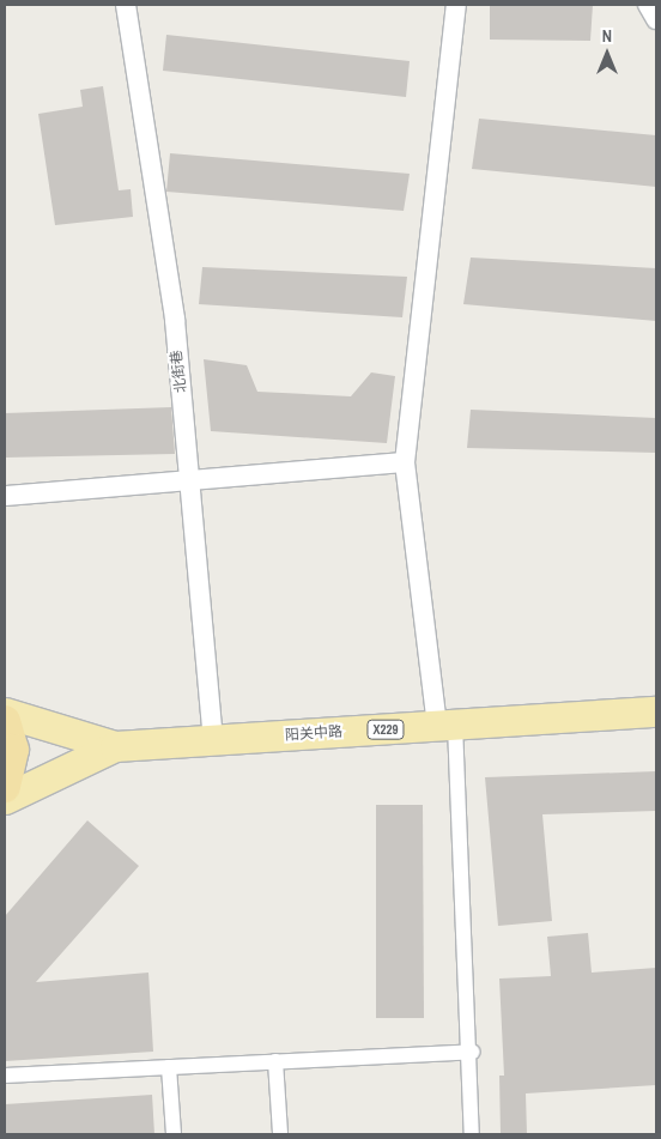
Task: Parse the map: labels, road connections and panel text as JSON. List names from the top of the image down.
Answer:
{
  "streets": {
    "main road": ["X229", "阳关中路"],
    "street": ["北街巷"]
  },
  "crossings": [
    ["北街巷", "阳关中路"],
    ["X229", "阳关中路"]
  ],
  "north": "top"
}
